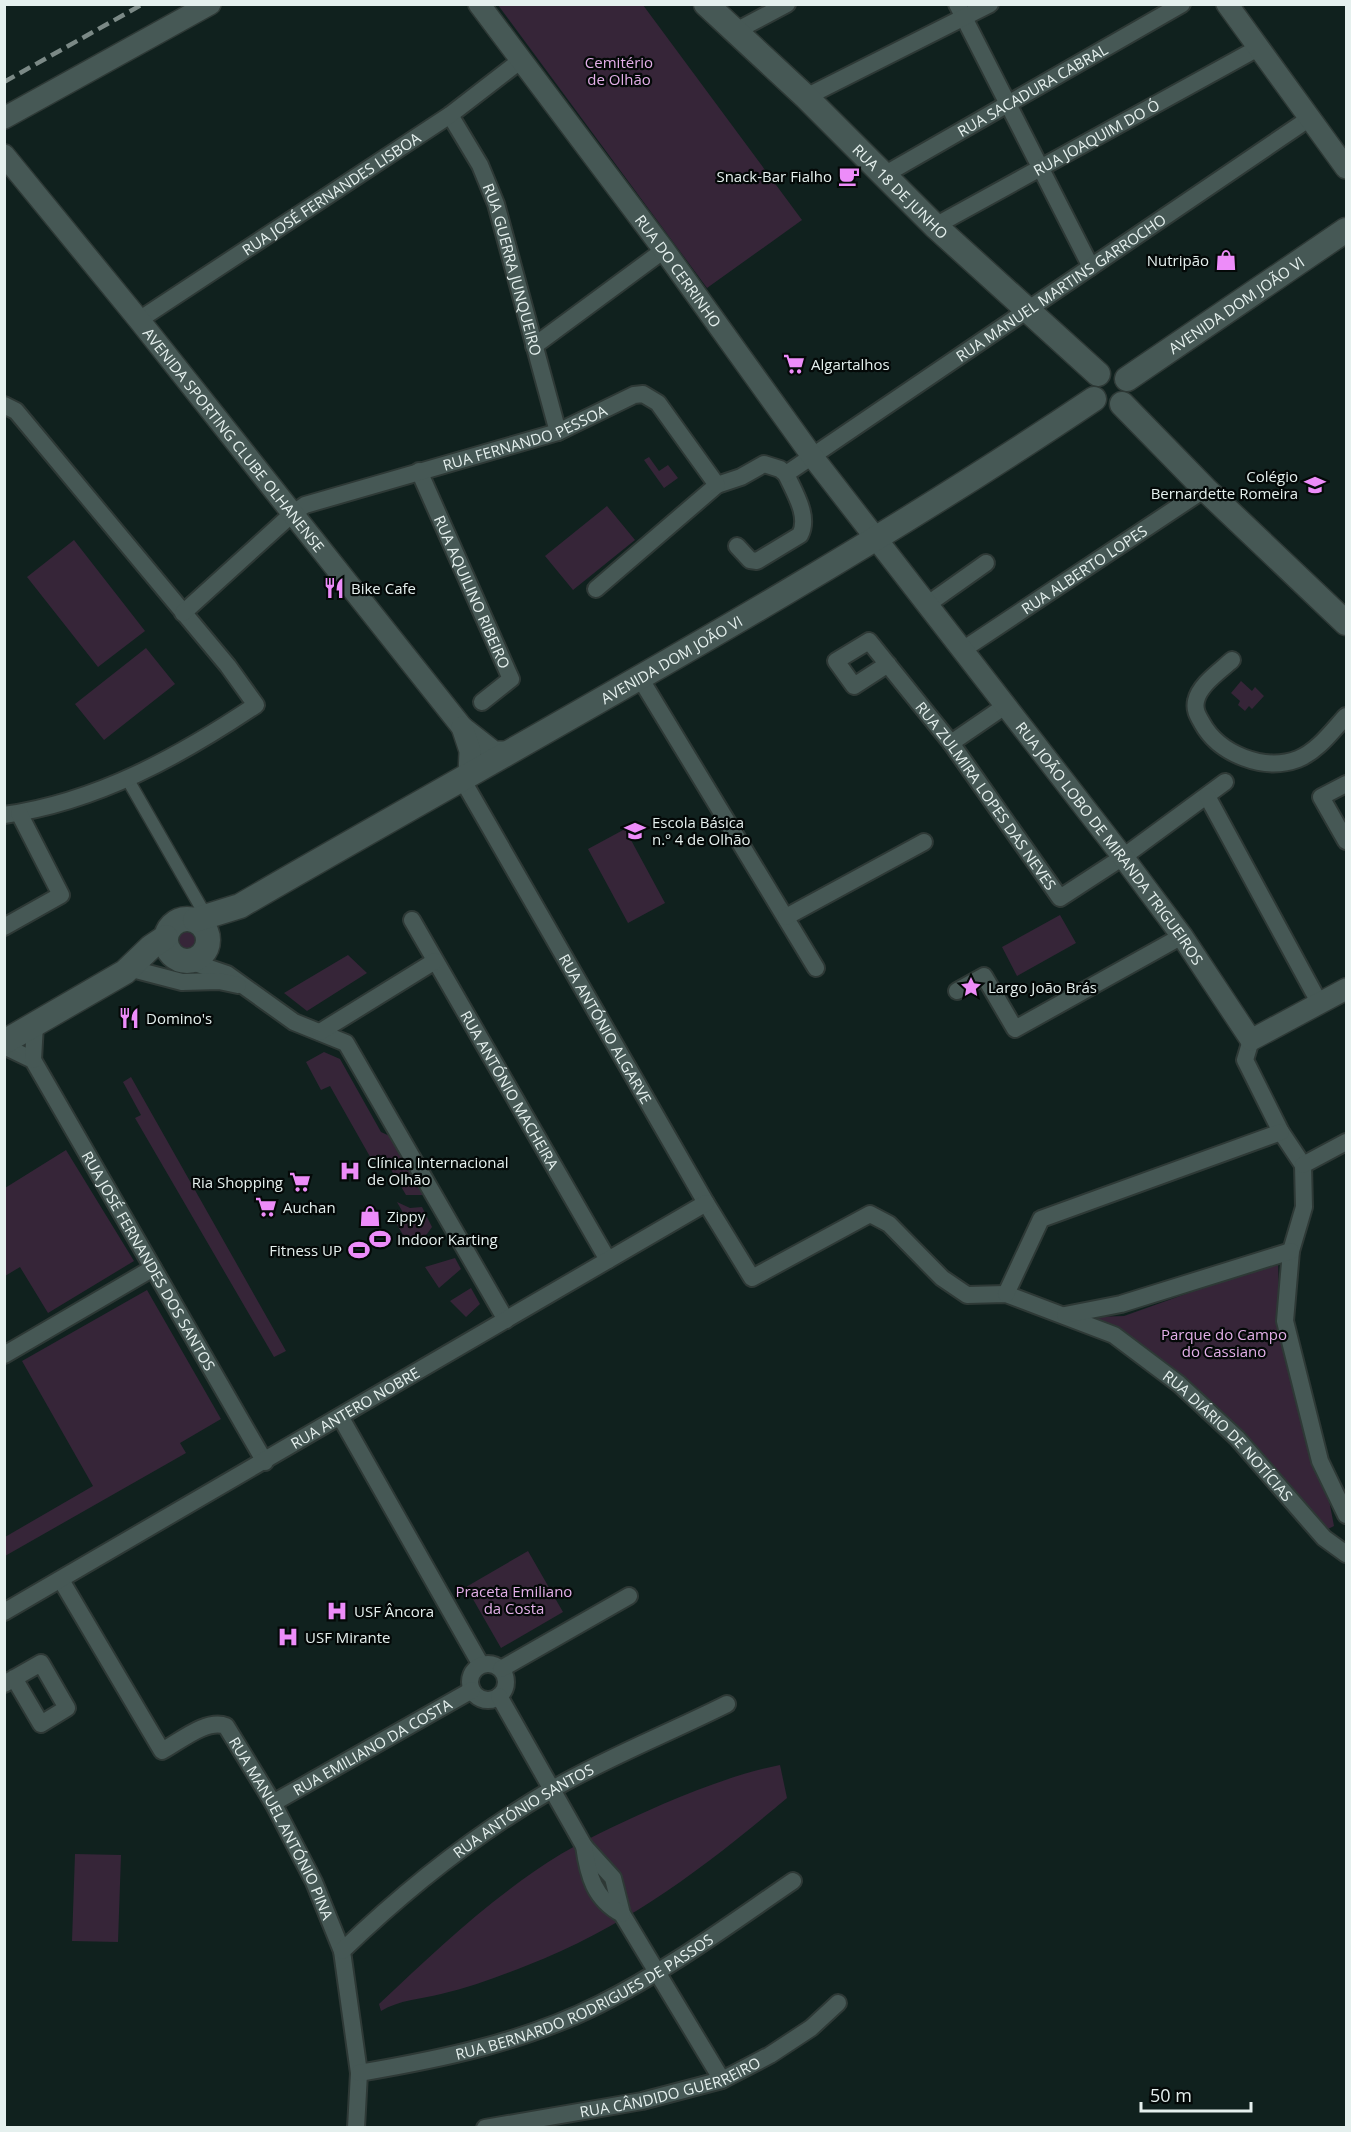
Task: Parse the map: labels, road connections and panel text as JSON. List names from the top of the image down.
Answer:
{
  "streets": {
    "main road": ["RUA 18 DE JUNHO", "AVENIDA DOM JOÃO VI"],
    "street": [
      "RUA SACADURA CABRAL",
      "RUA JOAQUIM DO Ó",
      "RUA JOSÉ FERNANDES LISBOA",
      "RUA GUERRA JUNQUEIRO",
      "RUA DO CERRINHO",
      "RUA MANUEL MARTINS GARROCHO",
      "RUA FERNANDO PESSOA",
      "AVENIDA SPORTING CLUBE OLHANENSE",
      "RUA ALBERTO LOPES",
      "RUA AQUILINO RIBEIRO",
      "RUA ZULMIRA LOPES DAS NEVES",
      "RUA JOÃO LOBO DE MIRANDA TRIGUEIROS",
      "RUA ANTÓNIO ALGARVE",
      "RUA ANTÓNIO MACHEIRA",
      "RUA JOSÉ FERNANDES DOS SANTOS",
      "RUA ANTERO NOBRE",
      "RUA DIÁRIO DE NOTÍCIAS",
      "RUA EMILIANO DA COSTA",
      "RUA ANTÓNIO SANTOS",
      "RUA MANUEL ANTÓNIO PINA",
      "RUA BERNARDO RODRIGUES DE PASSOS",
      "RUA CÂNDIDO GUERREIRO"
    ]
  },
  "crossings": [
    ["RUA SACADURA CABRAL", "RUA 18 DE JUNHO"],
    ["RUA JOAQUIM DO Ó", "RUA 18 DE JUNHO"],
    ["RUA 18 DE JUNHO", "RUA MANUEL MARTINS GARROCHO"],
    ["RUA 18 DE JUNHO", "AVENIDA DOM JOÃO VI"],
    ["RUA JOSÉ FERNANDES LISBOA", "RUA GUERRA JUNQUEIRO"],
    ["RUA JOSÉ FERNANDES LISBOA", "RUA DO CERRINHO"],
    ["RUA JOSÉ FERNANDES LISBOA", "AVENIDA SPORTING CLUBE OLHANENSE"],
    ["RUA GUERRA JUNQUEIRO", "RUA FERNANDO PESSOA"],
    ["RUA DO CERRINHO", "RUA MANUEL MARTINS GARROCHO"],
    ["RUA DO CERRINHO", "AVENIDA DOM JOÃO VI"],
    ["RUA DO CERRINHO", "RUA JOÃO LOBO DE MIRANDA TRIGUEIROS"],
    ["AVENIDA DOM JOÃO VI", "AVENIDA SPORTING CLUBE OLHANENSE"],
    ["AVENIDA DOM JOÃO VI", "RUA JOÃO LOBO DE MIRANDA TRIGUEIROS"],
    ["AVENIDA DOM JOÃO VI", "RUA ANTÓNIO ALGARVE"],
    ["RUA FERNANDO PESSOA", "AVENIDA SPORTING CLUBE OLHANENSE"],
    ["RUA FERNANDO PESSOA", "RUA AQUILINO RIBEIRO"],
    ["AVENIDA SPORTING CLUBE OLHANENSE", "RUA ANTÓNIO ALGARVE"],
    ["RUA ALBERTO LOPES", "RUA JOÃO LOBO DE MIRANDA TRIGUEIROS"],
    ["RUA ZULMIRA LOPES DAS NEVES", "RUA JOÃO LOBO DE MIRANDA TRIGUEIROS"],
    ["RUA ANTÓNIO ALGARVE", "RUA ANTERO NOBRE"],
    ["RUA ANTÓNIO ALGARVE", "RUA DIÁRIO DE NOTÍCIAS"],
    ["RUA ANTÓNIO MACHEIRA", "RUA ANTERO NOBRE"],
    ["RUA JOSÉ FERNANDES DOS SANTOS", "RUA ANTERO NOBRE"],
    ["RUA ANTERO NOBRE", "RUA MANUEL ANTÓNIO PINA"],
    ["RUA EMILIANO DA COSTA", "RUA MANUEL ANTÓNIO PINA"],
    ["RUA ANTÓNIO SANTOS", "RUA MANUEL ANTÓNIO PINA"],
    ["RUA MANUEL ANTÓNIO PINA", "RUA BERNARDO RODRIGUES DE PASSOS"]
  ],
  "parks": ["Cemitério de Olhão", "Parque do Campo do Cassiano", "Praceta Emiliano da Costa"],
  "places": {
    "cafe": ["Snack-Bar Fialho"],
    "shop": ["Nutripão", "Zippy"],
    "supermarket": ["Algartalhos", "Ria Shopping", "Auchan"],
    "school or university": ["Colégio Bernardette Romeira", "Escola Básica n.º 4 de Olhão"],
    "restaurant": ["Bike Cafe", "Domino's"],
    "place": ["Largo João Brás"],
    "hospital": ["Clínica Internacional de Olhão", "USF Âncora", "USF Mirante"],
    "sports": ["Indoor Karting", "Fitness UP"]
  },
  "scale_bar": "50 m"
}
